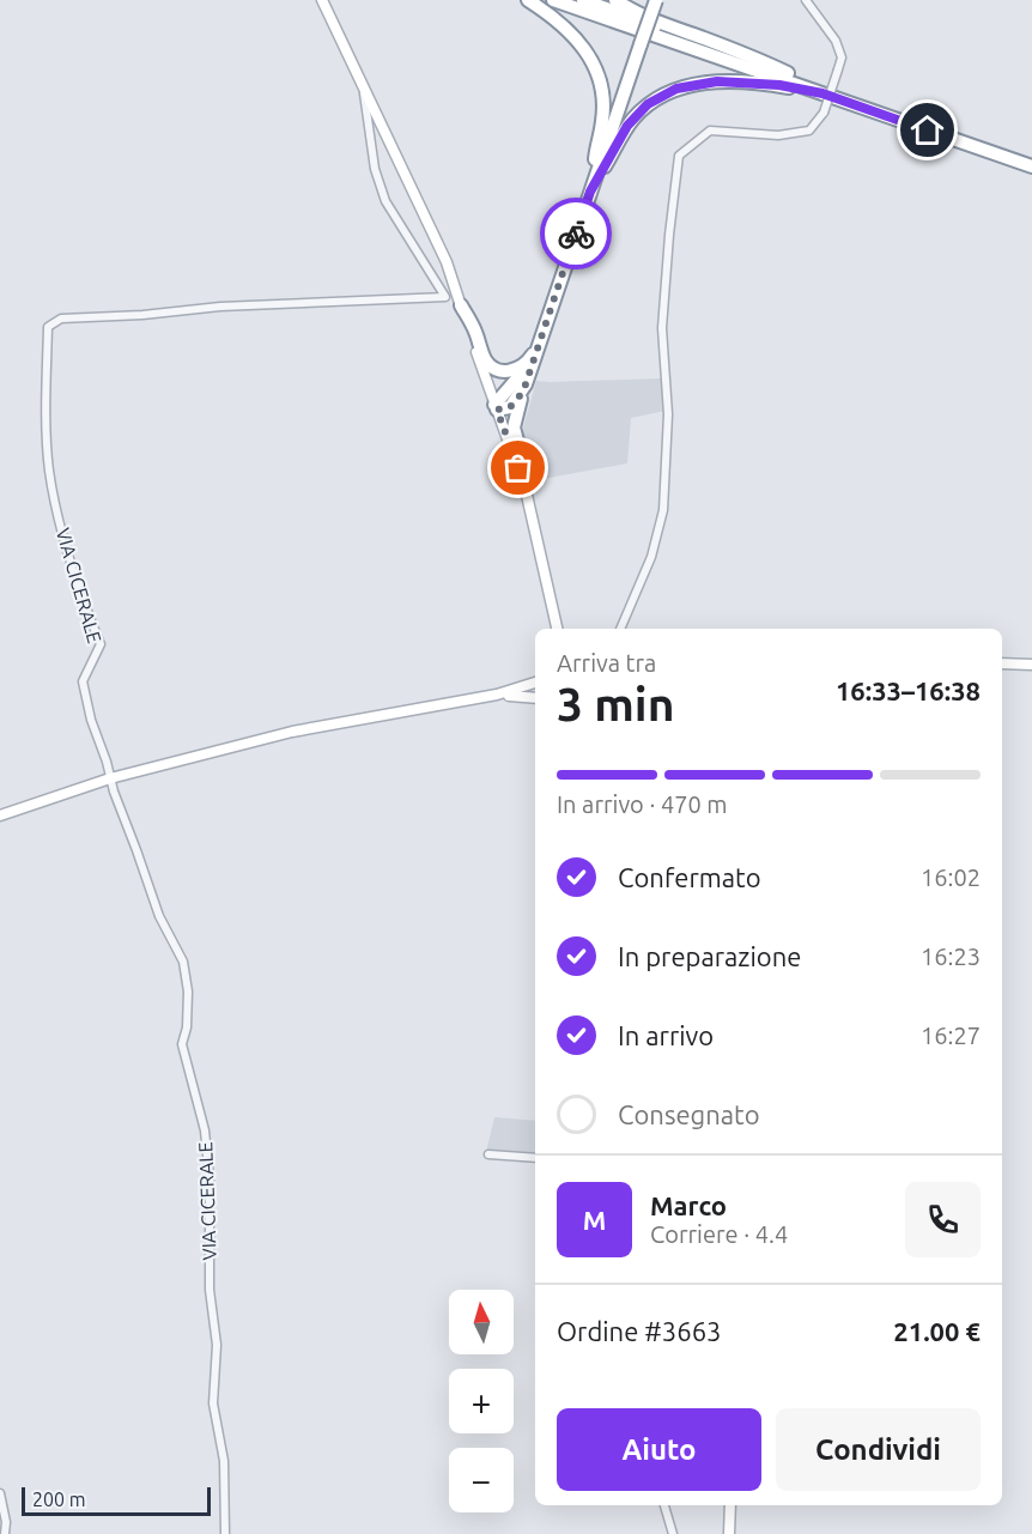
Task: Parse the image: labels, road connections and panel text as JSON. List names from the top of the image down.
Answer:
{
  "streets": {
    "street": ["VIA CICERALE"]
  },
  "scale_bar": "200 m",
  "north": "top",
  "page": {
    "heading": ["3 min", "Arriva tra", "16:33–16:38"],
    "panel": [
      "Marco",
      "Corriere · 4.4",
      "Ordine #3663",
      "21.00 €"
    ],
    "bar": "In arrivo · 470 m",
    "list": [
      ["Confermato", "16:02"],
      ["In preparazione", "16:23"],
      ["In arrivo", "16:27"],
      "Consegnato"
    ],
    "round": "M",
    "map_buttons": ["+", "−"],
    "buttons": ["Aiuto", "Condividi"],
    "scale": "200 m"
  }
}
